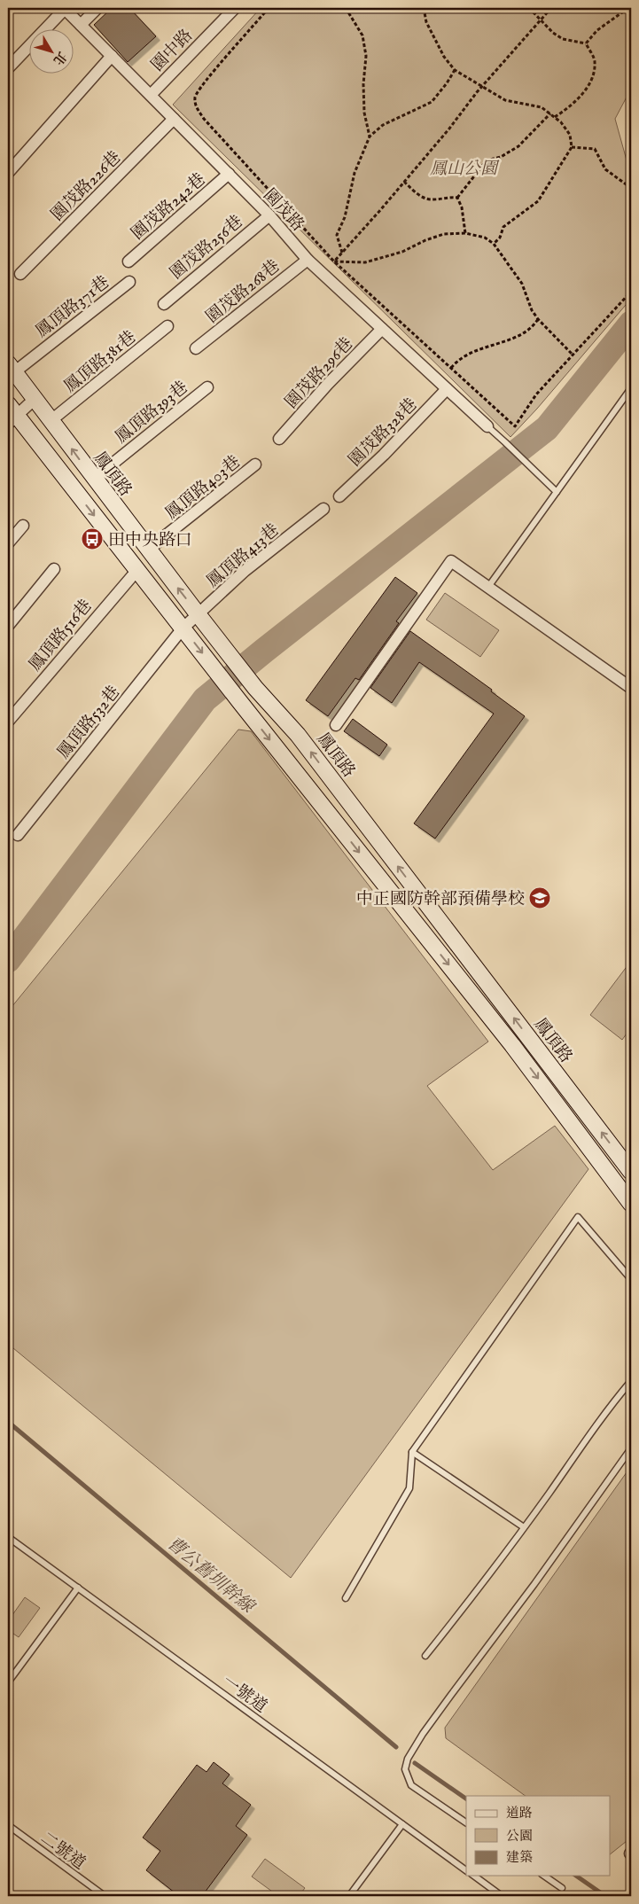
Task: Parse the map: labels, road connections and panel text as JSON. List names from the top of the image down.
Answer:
{
  "streets": {
    "main road": ["鳳頂路"],
    "street": [
      "園中路",
      "園茂路226巷",
      "園茂路242巷",
      "園茂路",
      "園茂路256巷",
      "園茂路268巷",
      "鳳頂路371巷",
      "鳳頂路381巷",
      "園茂路296巷",
      "鳳頂路393巷",
      "園茂路328巷",
      "鳳頂路403巷",
      "鳳頂路413巷",
      "鳳頂路516巷",
      "鳳頂路532巷"
    ],
    "lane": ["一號道", "二號道"]
  },
  "crossings": [
    ["園中路", "園茂路"],
    ["園茂路226巷", "園茂路"],
    ["園茂路242巷", "園茂路"],
    ["園茂路", "園茂路256巷"],
    ["園茂路", "園茂路268巷"],
    ["園茂路", "園茂路296巷"],
    ["園茂路", "園茂路328巷"],
    ["鳳頂路371巷", "鳳頂路"],
    ["鳳頂路381巷", "鳳頂路"],
    ["鳳頂路393巷", "鳳頂路"],
    ["鳳頂路", "鳳頂路403巷"],
    ["鳳頂路", "鳳頂路413巷"],
    ["鳳頂路413巷", "鳳頂路532巷"]
  ],
  "water": ["曹公舊圳幹線"],
  "parks": ["鳳山公園"],
  "places": {
    "bus stop": ["田中央路口"],
    "school or university": ["中正國防幹部預備學校"]
  },
  "legend": ["道路", "公園", "建築"],
  "north": "bottom right"
}
